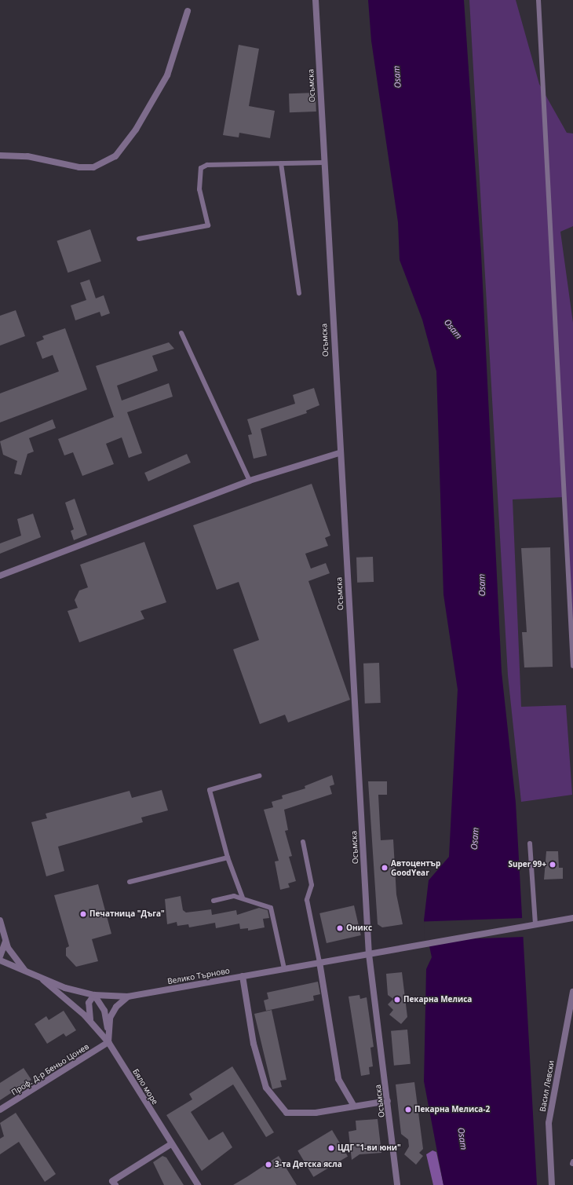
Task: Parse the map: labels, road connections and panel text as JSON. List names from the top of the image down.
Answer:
{
  "streets": {
    "street": [
      "Осъмска",
      "Велико Търново",
      "Проф. Д-р Беньо Цонев",
      "Васил Левски",
      "Бяло море"
    ]
  },
  "crossings": [
    ["Осъмска", "Велико Търново"],
    ["Велико Търново", "Бяло море"],
    ["Проф. Д-р Беньо Цонев", "Бяло море"]
  ],
  "water": ["Osam"],
  "places": [
    "Super 99+",
    "Автоцентър GoodYear",
    "Печатница \"Дъга\"",
    "Оникс",
    "Пекарна Мелиса",
    "Пекарна Мелиса-2",
    "ЦДГ \"1-ви юни\"",
    "3-та Детска ясла"
  ]
}
